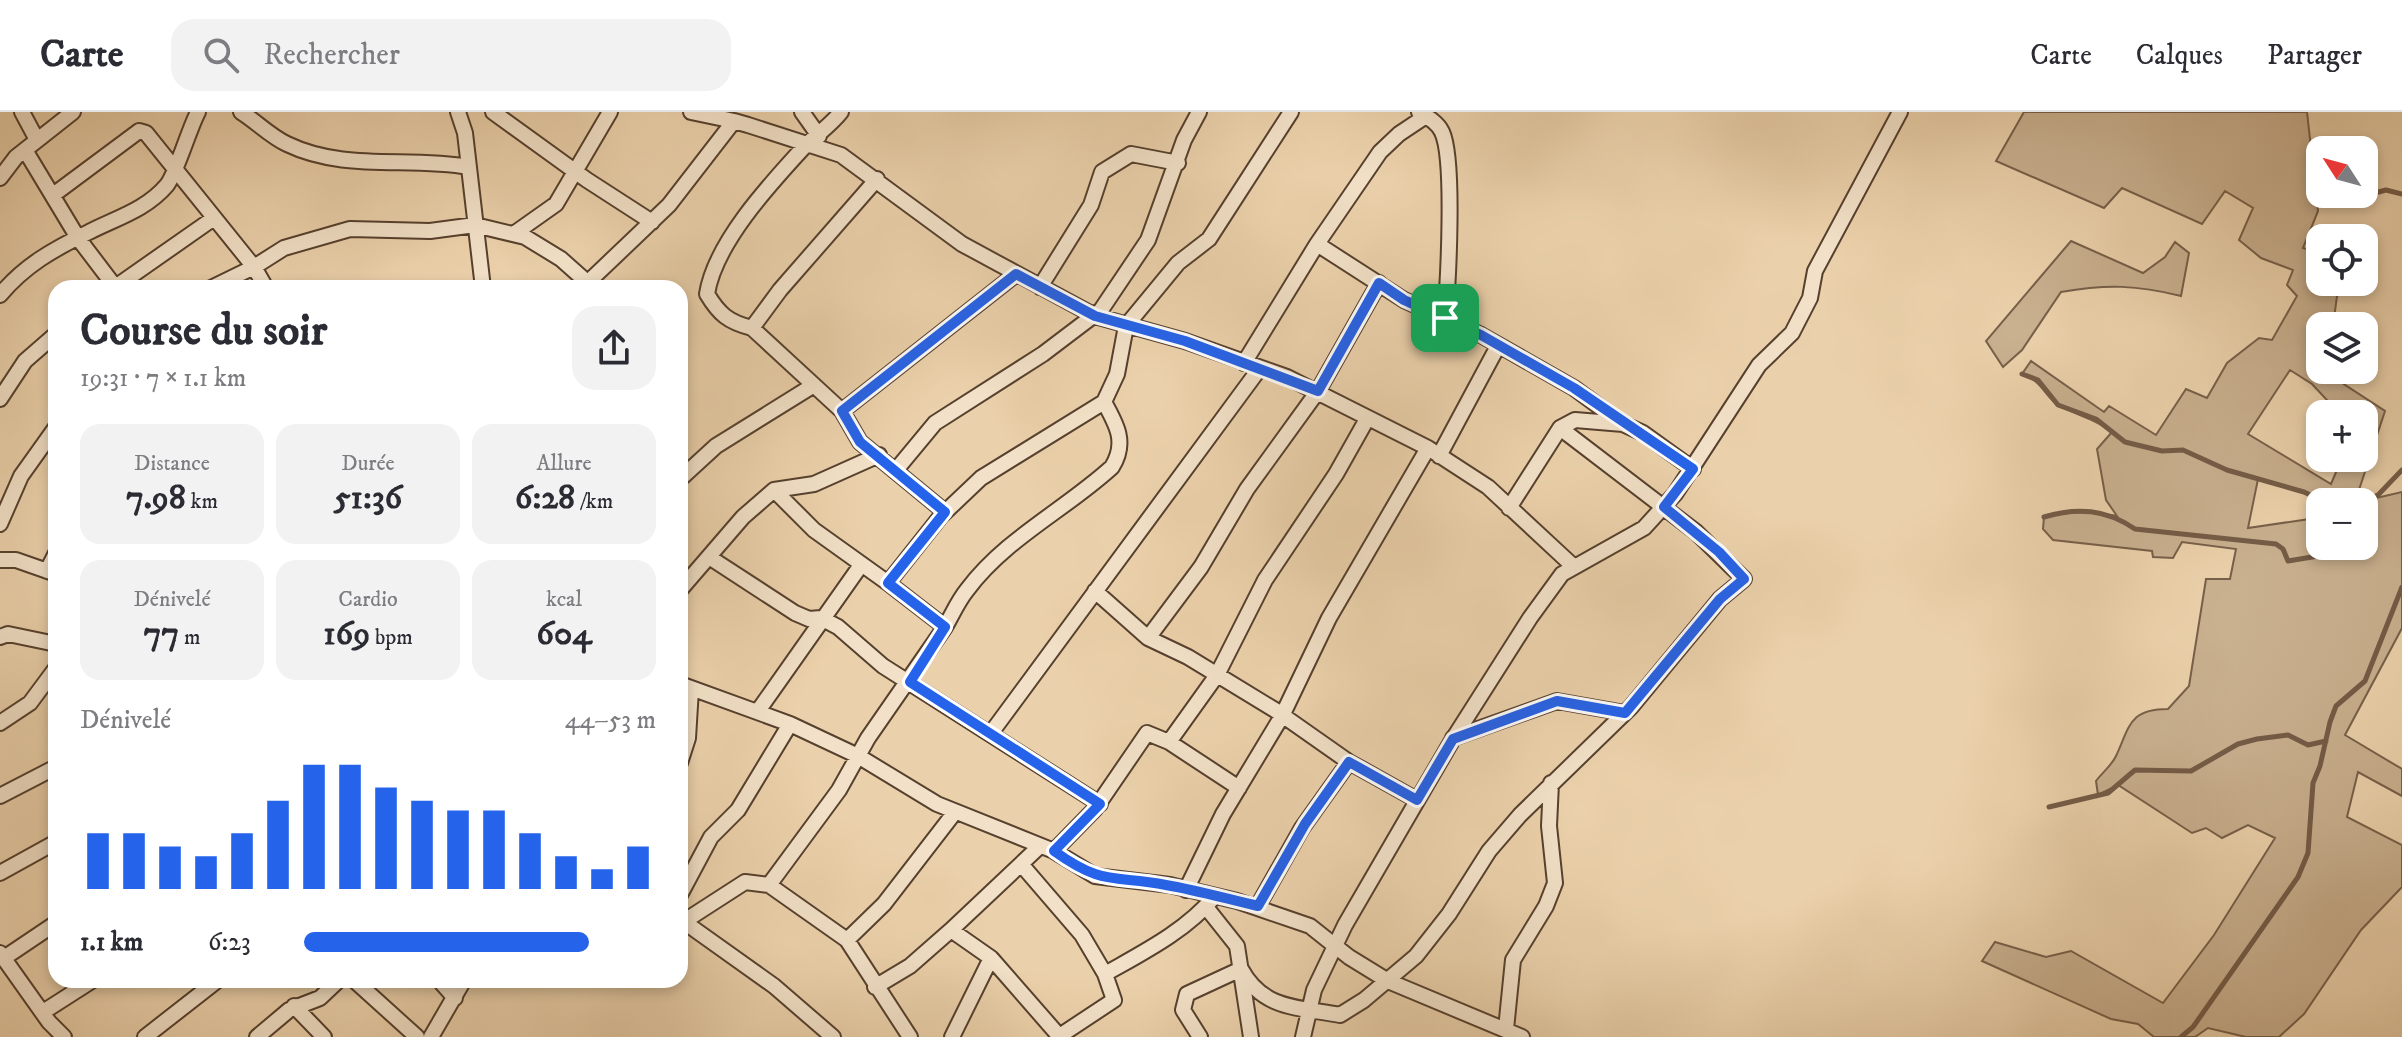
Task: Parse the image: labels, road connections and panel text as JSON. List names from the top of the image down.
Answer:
{
  "north": "top left",
  "page": {
    "header": "Carte",
    "search": "Rechercher",
    "nav": ["Carte", "Calques", "Partager"],
    "map_buttons": ["+", "−"],
    "heading": ["Course du soir", "19:31 · 7 × 1.1 km"],
    "stats": [
      ["Distance", "7.98 km"],
      ["Durée", "51:36"],
      ["Allure", "6:28 /km"],
      ["Dénivelé", "77 m"],
      ["Cardio", "169 bpm"],
      ["kcal", "604"]
    ],
    "chart": ["Dénivelé", "44–53 m"],
    "list": [
      {
        "name": "1.1 km",
        "note": "6:23"
      }
    ]
  }
}
